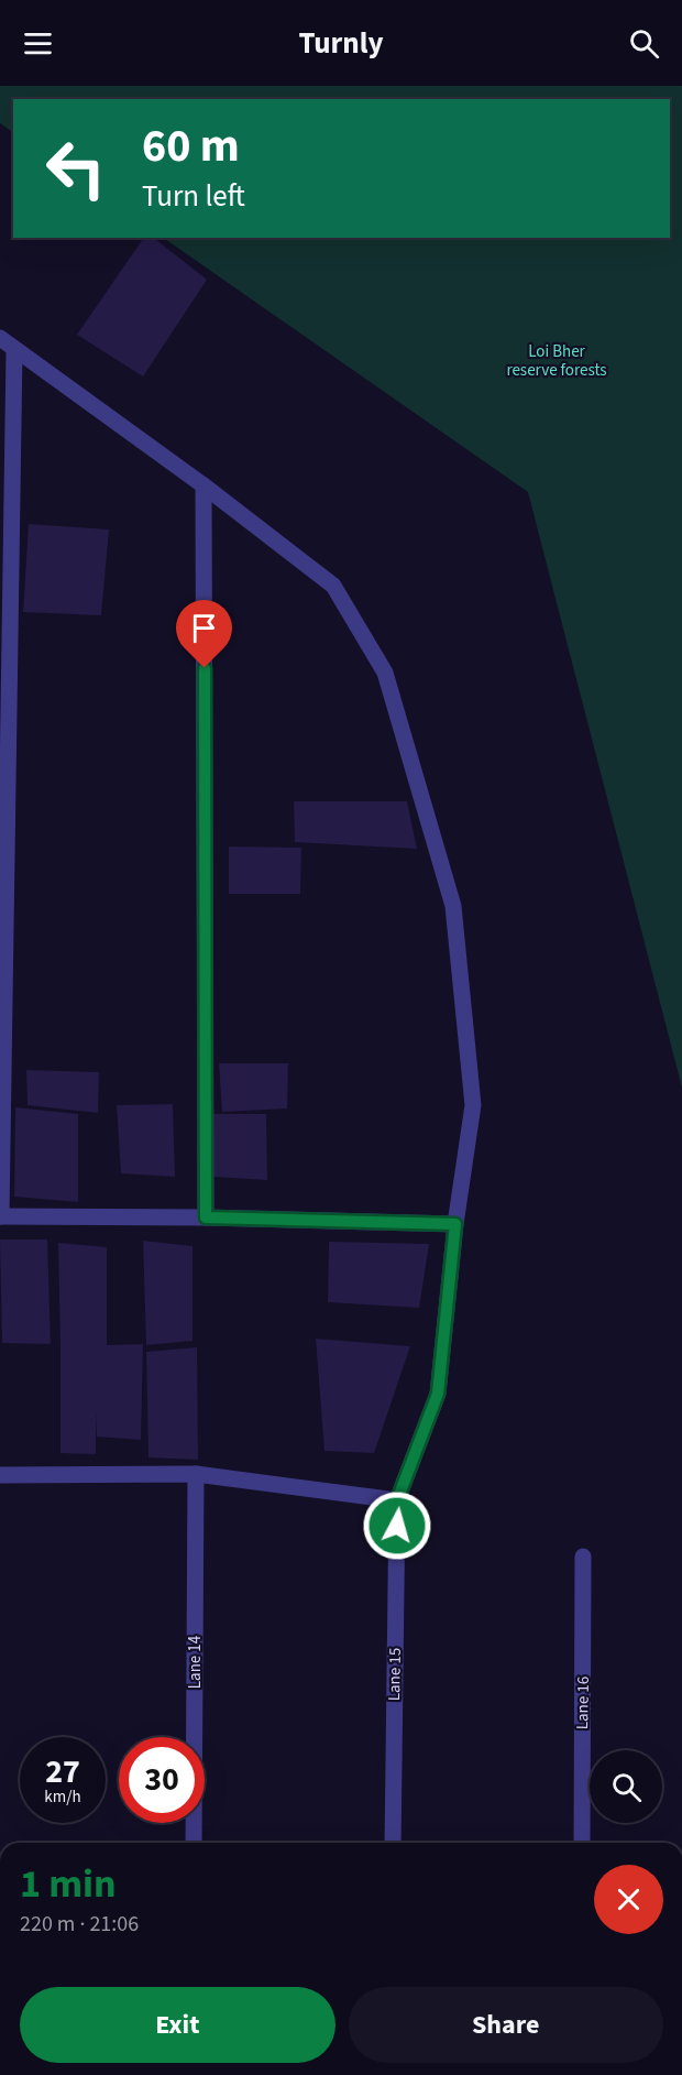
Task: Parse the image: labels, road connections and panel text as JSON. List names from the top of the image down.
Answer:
{
  "streets": {
    "street": ["Lane 14", "Lane 15", "Lane 16"]
  },
  "parks": ["Loi Bher reserve forests"],
  "page": {
    "header": "Turnly",
    "turn": ["60 m", "Turn left"],
    "speed": "27 km/h",
    "limit": "30",
    "heading": ["1 min", "220 m · 21:06"],
    "buttons": ["Exit", "Share"]
  }
}
